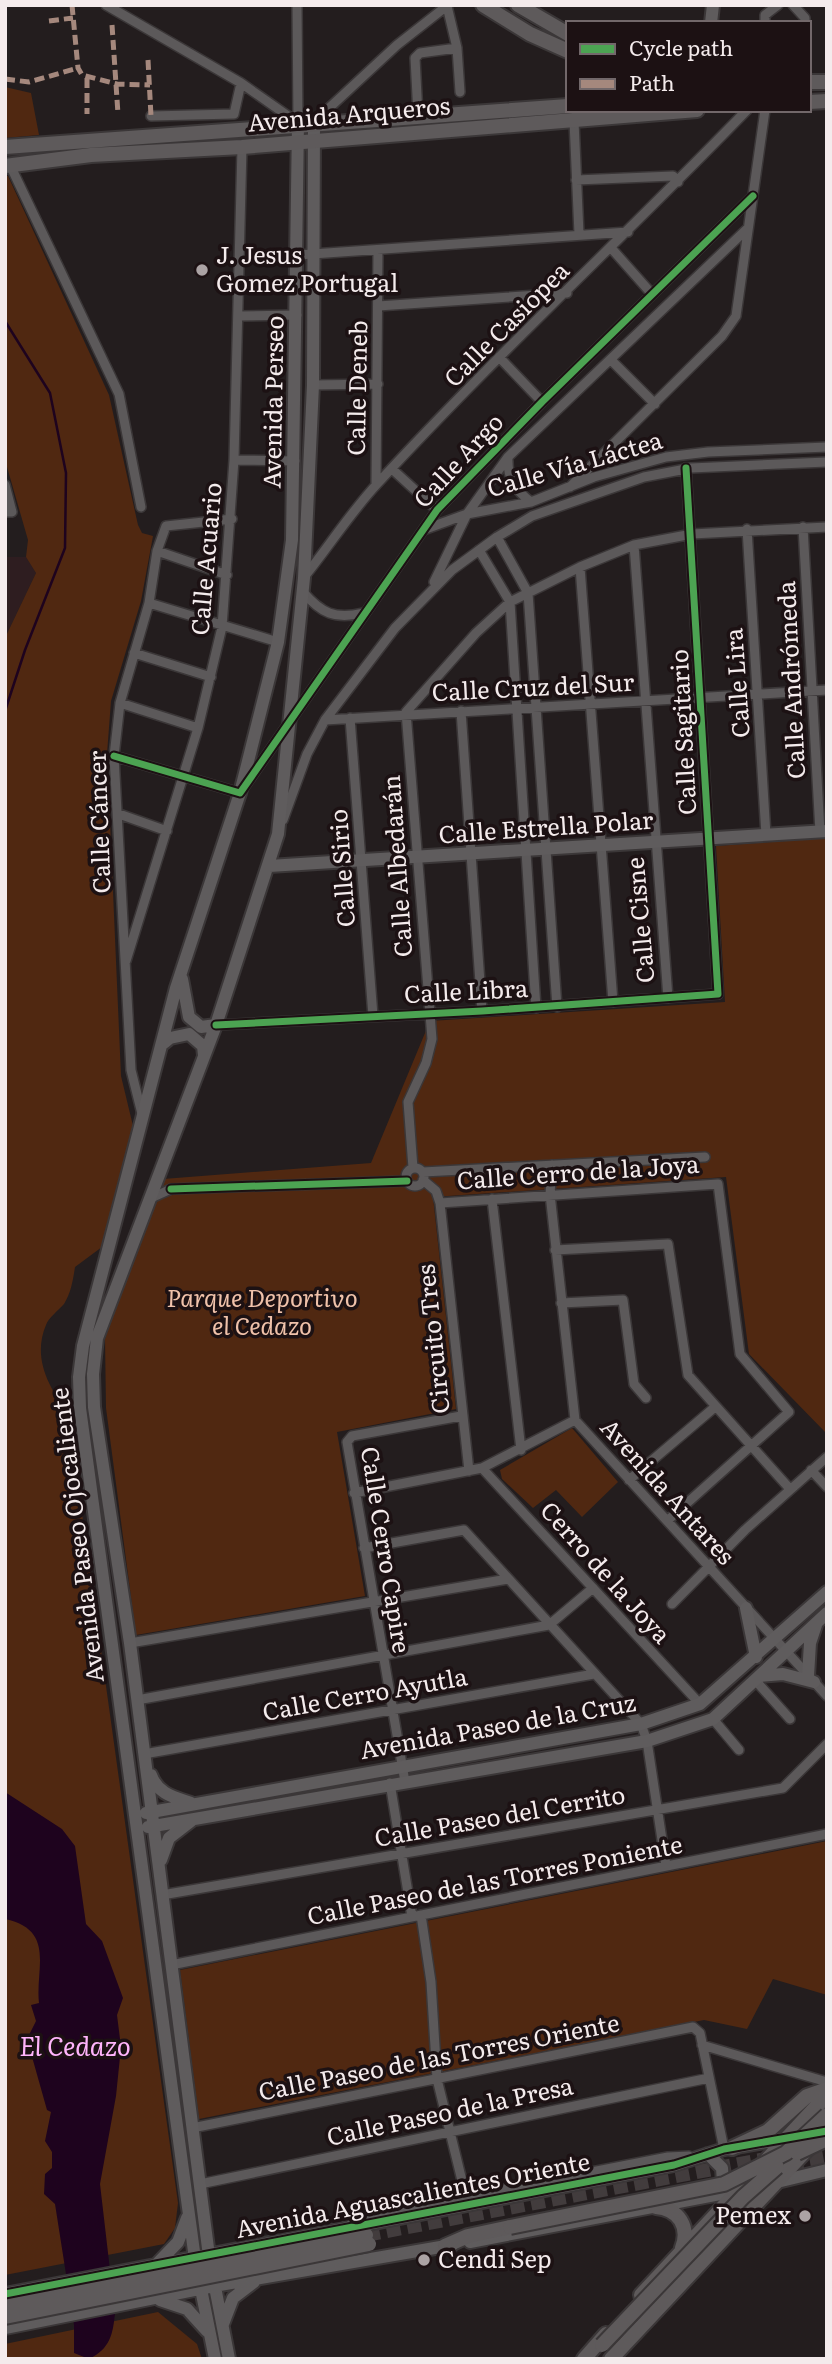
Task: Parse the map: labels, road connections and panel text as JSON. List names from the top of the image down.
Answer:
{
  "streets": {
    "main road": [
      "Avenida Arqueros",
      "Avenida Perseo",
      "Calle Estrella Polar",
      "Avenida Paseo Ojocaliente",
      "Avenida Paseo de la Cruz",
      "Avenida Aguascalientes Oriente"
    ],
    "street": [
      "Calle Casiopea",
      "Calle Deneb",
      "Calle Argo",
      "Calle Vía Láctea",
      "Calle Acuario",
      "Calle Andrómeda",
      "Calle Lira",
      "Calle Cruz del Sur",
      "Calle Sagitario",
      "Calle Cáncer",
      "Calle Albedarán",
      "Calle Sirio",
      "Calle Cisne",
      "Calle Libra",
      "Calle Cerro de la Joya",
      "Circuito Tres",
      "Avenida Antares",
      "Calle Cerro Capire",
      "Cerro de la Joya",
      "Calle Cerro Ayutla",
      "Calle Paseo del Cerrito",
      "Calle Paseo de las Torres Poniente",
      "Calle Paseo de las Torres Oriente",
      "Calle Paseo de la Presa"
    ]
  },
  "crossings": [
    ["Avenida Arqueros", "Avenida Perseo"],
    ["Avenida Arqueros", "Calle Acuario"],
    ["Calle Casiopea", "Calle Deneb"],
    ["Calle Casiopea", "Avenida Perseo"],
    ["Avenida Perseo", "Calle Argo"],
    ["Avenida Perseo", "Calle Vía Láctea"],
    ["Avenida Perseo", "Avenida Paseo Ojocaliente"],
    ["Calle Argo", "Calle Vía Láctea"],
    ["Calle Argo", "Avenida Paseo Ojocaliente"],
    ["Calle Vía Láctea", "Calle Cruz del Sur"],
    ["Calle Vía Láctea", "Calle Sagitario"],
    ["Calle Vía Láctea", "Avenida Paseo Ojocaliente"],
    ["Calle Acuario", "Calle Cáncer"],
    ["Calle Andrómeda", "Calle Cruz del Sur"],
    ["Calle Andrómeda", "Calle Estrella Polar"],
    ["Calle Lira", "Calle Cruz del Sur"],
    ["Calle Lira", "Calle Estrella Polar"],
    ["Calle Cruz del Sur", "Calle Sagitario"],
    ["Calle Cruz del Sur", "Calle Albedarán"],
    ["Calle Cruz del Sur", "Calle Sirio"],
    ["Calle Cruz del Sur", "Calle Cisne"],
    ["Calle Sagitario", "Calle Estrella Polar"],
    ["Calle Sagitario", "Calle Libra"],
    ["Calle Cáncer", "Avenida Paseo Ojocaliente"],
    ["Calle Estrella Polar", "Calle Albedarán"],
    ["Calle Estrella Polar", "Calle Sirio"],
    ["Calle Estrella Polar", "Calle Cisne"],
    ["Calle Estrella Polar", "Avenida Paseo Ojocaliente"],
    ["Calle Albedarán", "Calle Libra"],
    ["Calle Sirio", "Calle Libra"],
    ["Calle Cisne", "Calle Libra"],
    ["Calle Libra", "Avenida Paseo Ojocaliente"],
    ["Calle Cerro de la Joya", "Circuito Tres"],
    ["Calle Cerro de la Joya", "Avenida Antares"],
    ["Circuito Tres", "Calle Cerro Capire"],
    ["Avenida Antares", "Avenida Paseo de la Cruz"],
    ["Avenida Paseo Ojocaliente", "Calle Cerro Ayutla"],
    ["Avenida Paseo Ojocaliente", "Avenida Paseo de la Cruz"],
    ["Avenida Paseo Ojocaliente", "Calle Paseo del Cerrito"],
    ["Avenida Paseo Ojocaliente", "Calle Paseo de las Torres Poniente"],
    ["Avenida Paseo Ojocaliente", "Calle Paseo de las Torres Oriente"],
    ["Avenida Paseo Ojocaliente", "Calle Paseo de la Presa"],
    ["Avenida Paseo Ojocaliente", "Avenida Aguascalientes Oriente"],
    ["Calle Cerro Capire", "Calle Cerro Ayutla"],
    ["Calle Cerro Capire", "Avenida Paseo de la Cruz"],
    ["Cerro de la Joya", "Avenida Paseo de la Cruz"]
  ],
  "water": ["El Cedazo"],
  "parks": ["Parque Deportivo el Cedazo"],
  "places": ["J. Jesus Gomez Portugal", "Pemex", "Cendi Sep"],
  "legend": ["Cycle path", "Path"]
}
